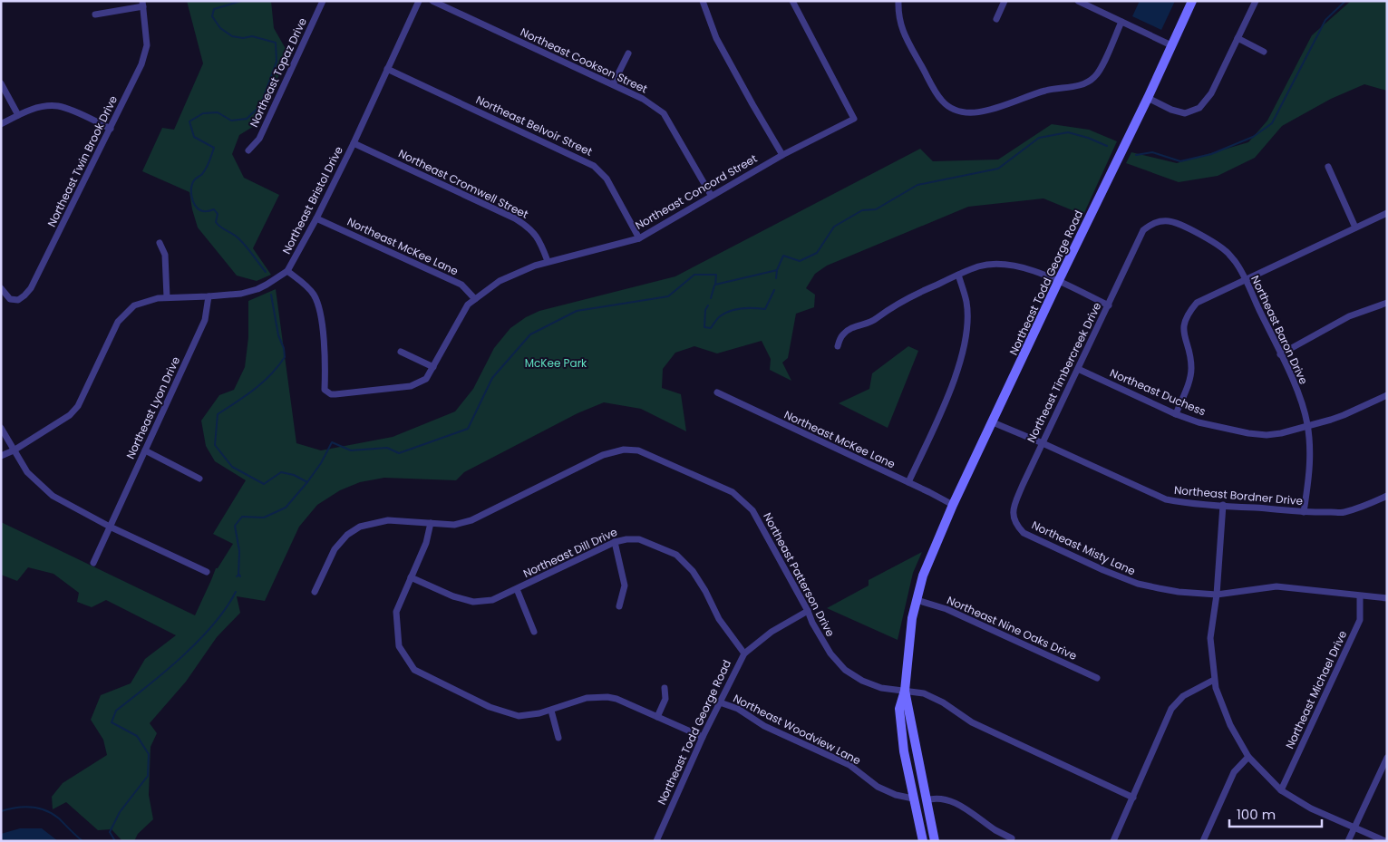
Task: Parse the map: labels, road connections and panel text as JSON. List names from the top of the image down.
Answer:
{
  "streets": {
    "main road": ["Northeast Todd George Road"],
    "street": [
      "Northeast Cookson Street",
      "Northeast Topaz Drive",
      "Northeast Belvoir Street",
      "Northeast Twin Brook Drive",
      "Northeast Cromwell Street",
      "Northeast Concord Street",
      "Northeast Bristol Drive",
      "Northeast McKee Lane",
      "Northeast Baron Drive",
      "Northeast Timbercreek Drive",
      "Northeast Duchess",
      "Northeast Lyon Drive",
      "Northeast Bordner Drive",
      "Northeast Misty Lane",
      "Northeast Dill Drive",
      "Northeast Patterson Drive",
      "Northeast Nine Oaks Drive",
      "Northeast Michael Drive",
      "Northeast Woodview Lane"
    ]
  },
  "crossings": [
    ["Northeast Cookson Street", "Northeast Concord Street"],
    ["Northeast Belvoir Street", "Northeast Concord Street"],
    ["Northeast Belvoir Street", "Northeast Bristol Drive"],
    ["Northeast Cromwell Street", "Northeast Concord Street"],
    ["Northeast Cromwell Street", "Northeast Bristol Drive"],
    ["Northeast Concord Street", "Northeast Bristol Drive"],
    ["Northeast Concord Street", "Northeast McKee Lane"],
    ["Northeast Bristol Drive", "Northeast McKee Lane"],
    ["Northeast Bristol Drive", "Northeast Lyon Drive"],
    ["Northeast McKee Lane", "Northeast Todd George Road"],
    ["Northeast Todd George Road", "Northeast Bordner Drive"],
    ["Northeast Todd George Road", "Northeast Dill Drive"],
    ["Northeast Todd George Road", "Northeast Patterson Drive"],
    ["Northeast Todd George Road", "Northeast Nine Oaks Drive"],
    ["Northeast Todd George Road", "Northeast Woodview Lane"],
    ["Northeast Baron Drive", "Northeast Timbercreek Drive"],
    ["Northeast Baron Drive", "Northeast Duchess"],
    ["Northeast Baron Drive", "Northeast Bordner Drive"],
    ["Northeast Timbercreek Drive", "Northeast Duchess"],
    ["Northeast Timbercreek Drive", "Northeast Bordner Drive"],
    ["Northeast Timbercreek Drive", "Northeast Misty Lane"],
    ["Northeast Misty Lane", "Northeast Michael Drive"]
  ],
  "parks": ["McKee Park"],
  "scale_bar": "100 m"
}
